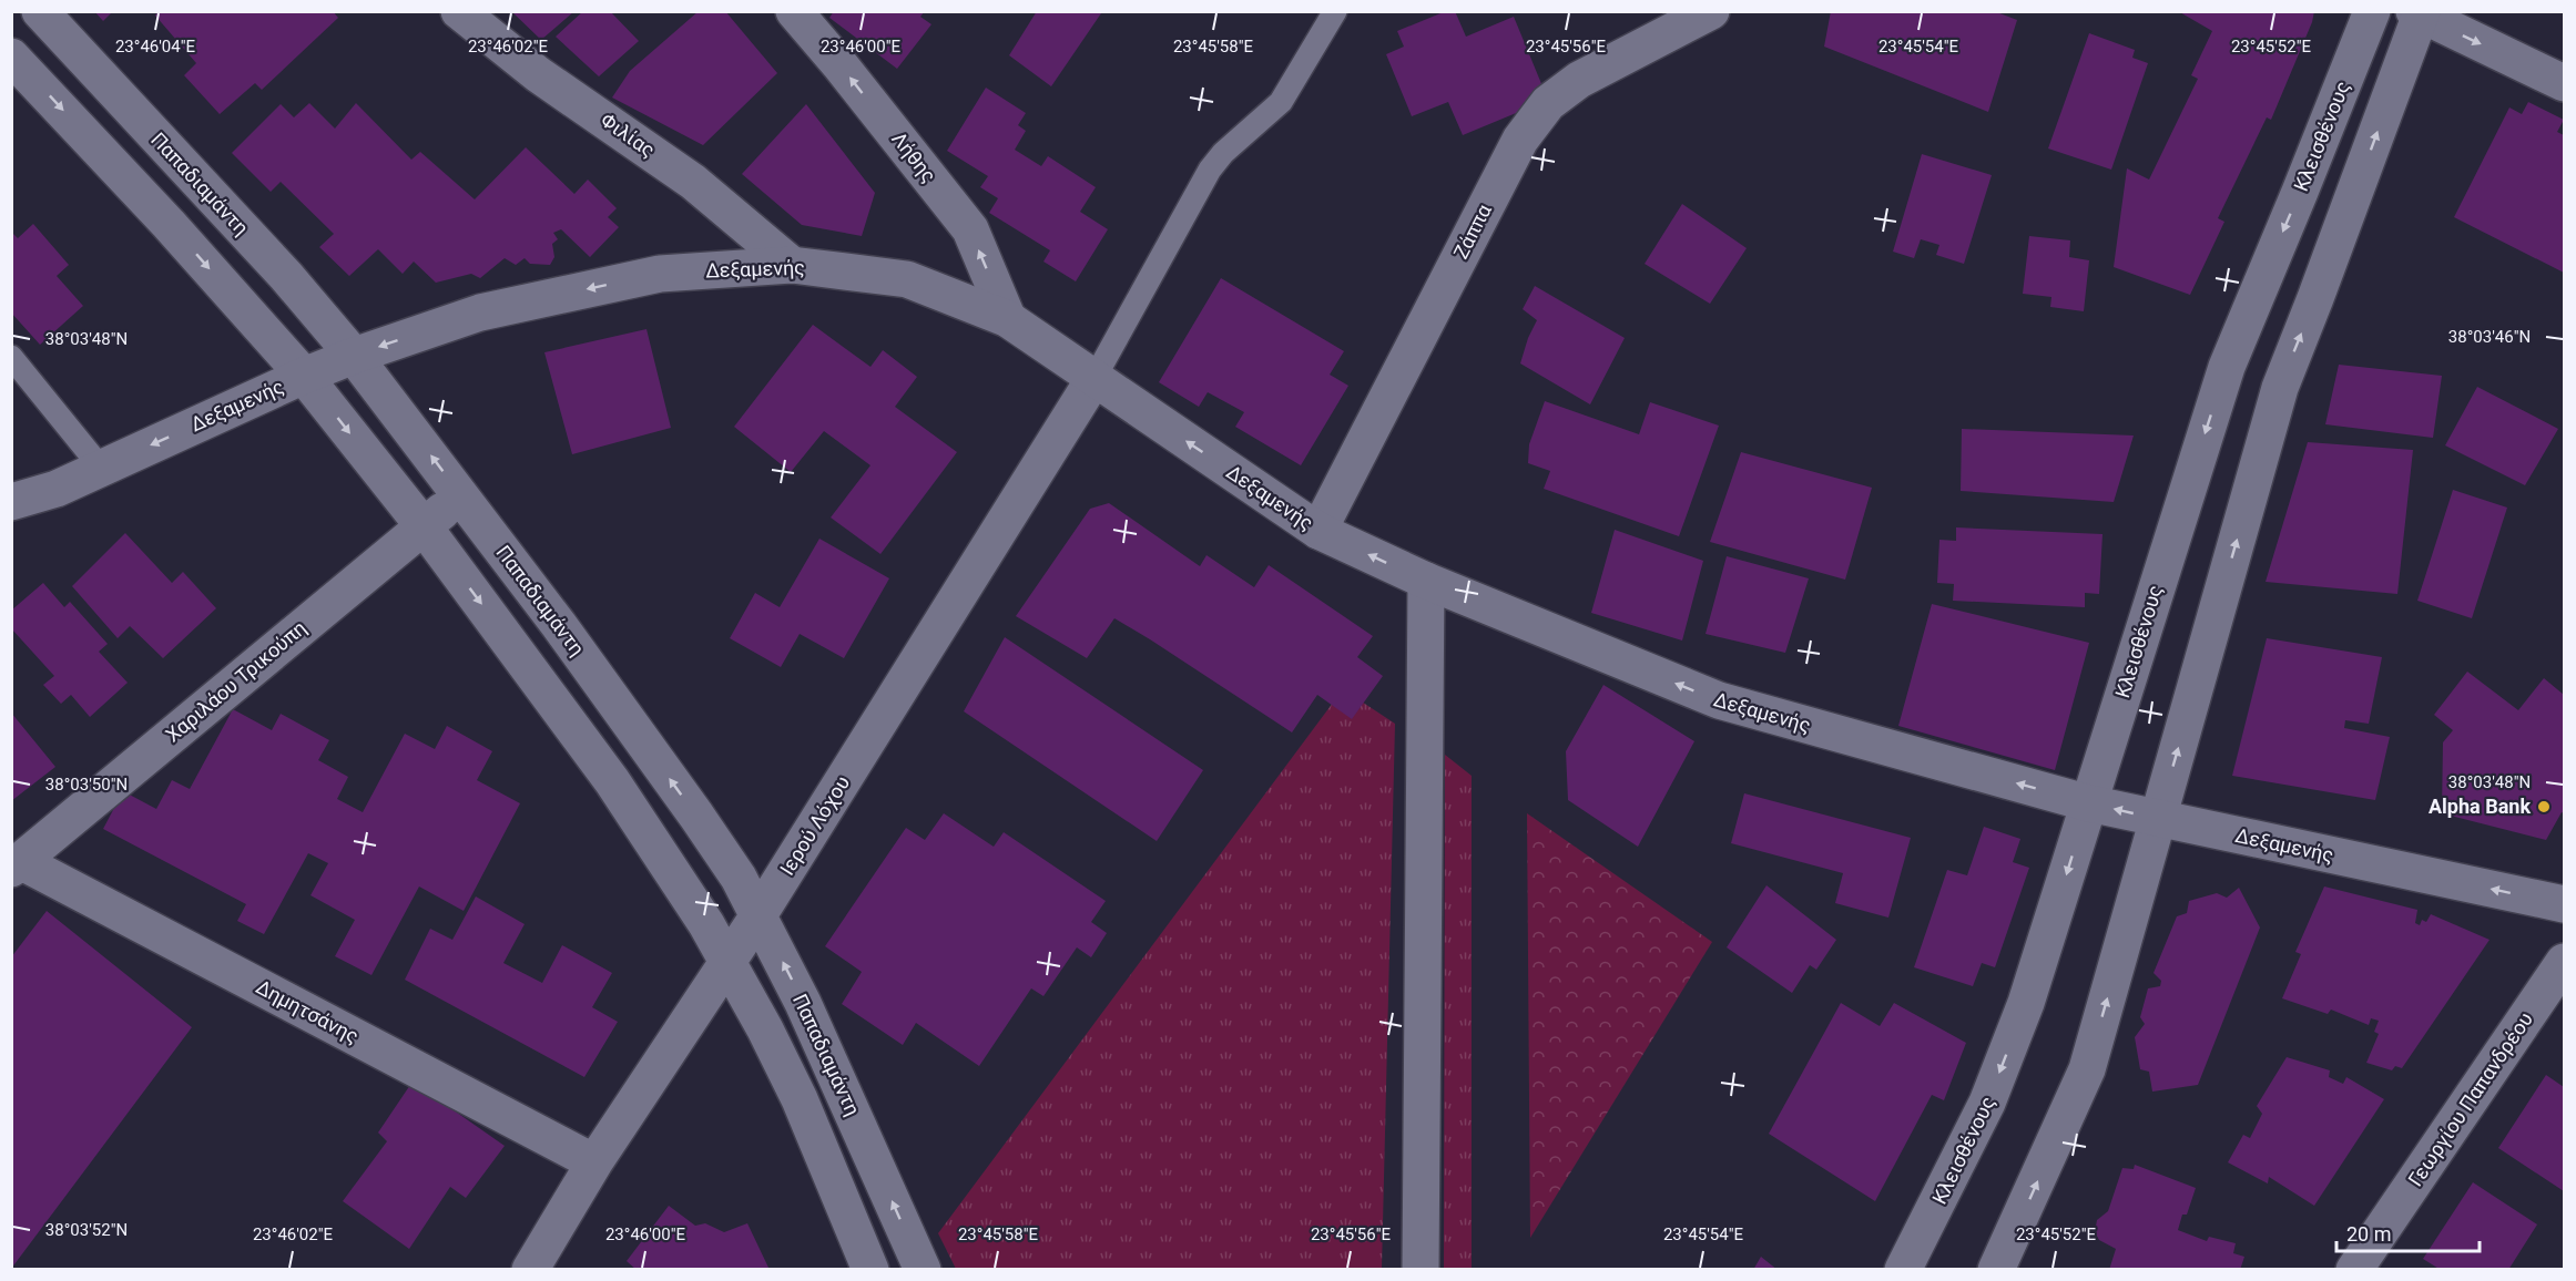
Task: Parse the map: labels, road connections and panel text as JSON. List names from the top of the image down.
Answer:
{
  "streets": {
    "street": [
      "Φιλίας",
      "Κλεισθένους",
      "Λήθης",
      "Παπαδιαμάντη",
      "Ζάππα",
      "Δεξαμενής",
      "Χαριλάου Τρικούπη",
      "Ιερού Λόχου",
      "Δημητσάνης",
      "Γεωργίου Παπανδρέου"
    ]
  },
  "crossings": [
    ["Φιλίας", "Δεξαμενής"],
    ["Κλεισθένους", "Δεξαμενής"],
    ["Λήθης", "Δεξαμενής"],
    ["Παπαδιαμάντη", "Δεξαμενής"],
    ["Παπαδιαμάντη", "Χαριλάου Τρικούπη"],
    ["Παπαδιαμάντη", "Ιερού Λόχου"],
    ["Ζάππα", "Δεξαμενής"],
    ["Δεξαμενής", "Ιερού Λόχου"],
    ["Χαριλάου Τρικούπη", "Δημητσάνης"],
    ["Ιερού Λόχου", "Δημητσάνης"]
  ],
  "one_way": ["Λήθης", "Δεξαμενής"],
  "places": ["Alpha Bank"],
  "scale_bar": "20 m",
  "coordinates": [
    "23°46'02\"E",
    "23°46'00\"E",
    "23°45'58\"E",
    "23°45'56\"E",
    "23°45'54\"E",
    "23°45'52\"E",
    "23°46'04\"E",
    "38°03'46\"N",
    "38°03'48\"N",
    "38°03'50\"N",
    "38°03'52\"N"
  ]
}
